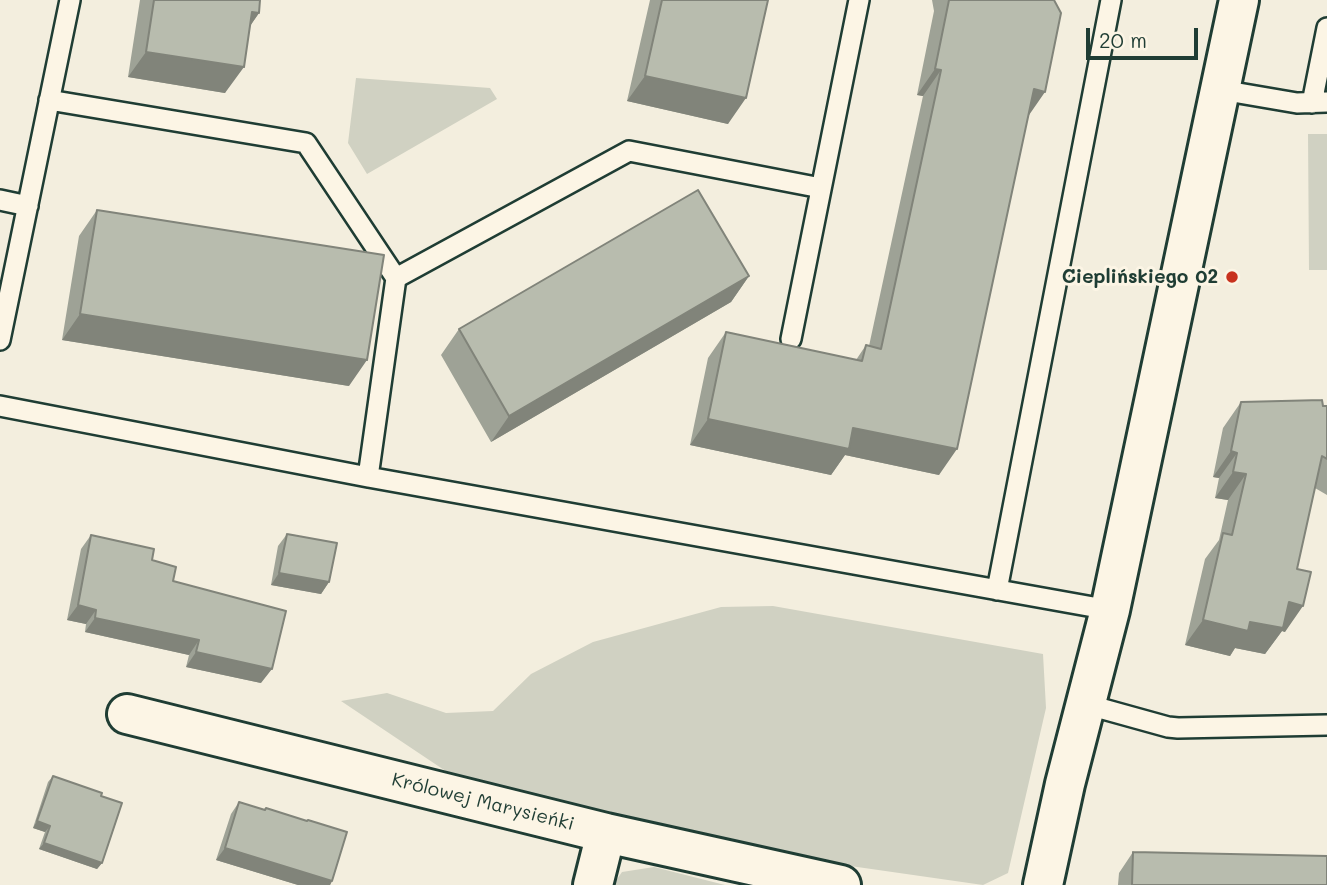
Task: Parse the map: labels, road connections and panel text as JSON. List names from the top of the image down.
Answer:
{
  "streets": {
    "street": ["Królowej Marysieńki"]
  },
  "places": ["Cieplińskiego 02"],
  "scale_bar": "20 m"
}
